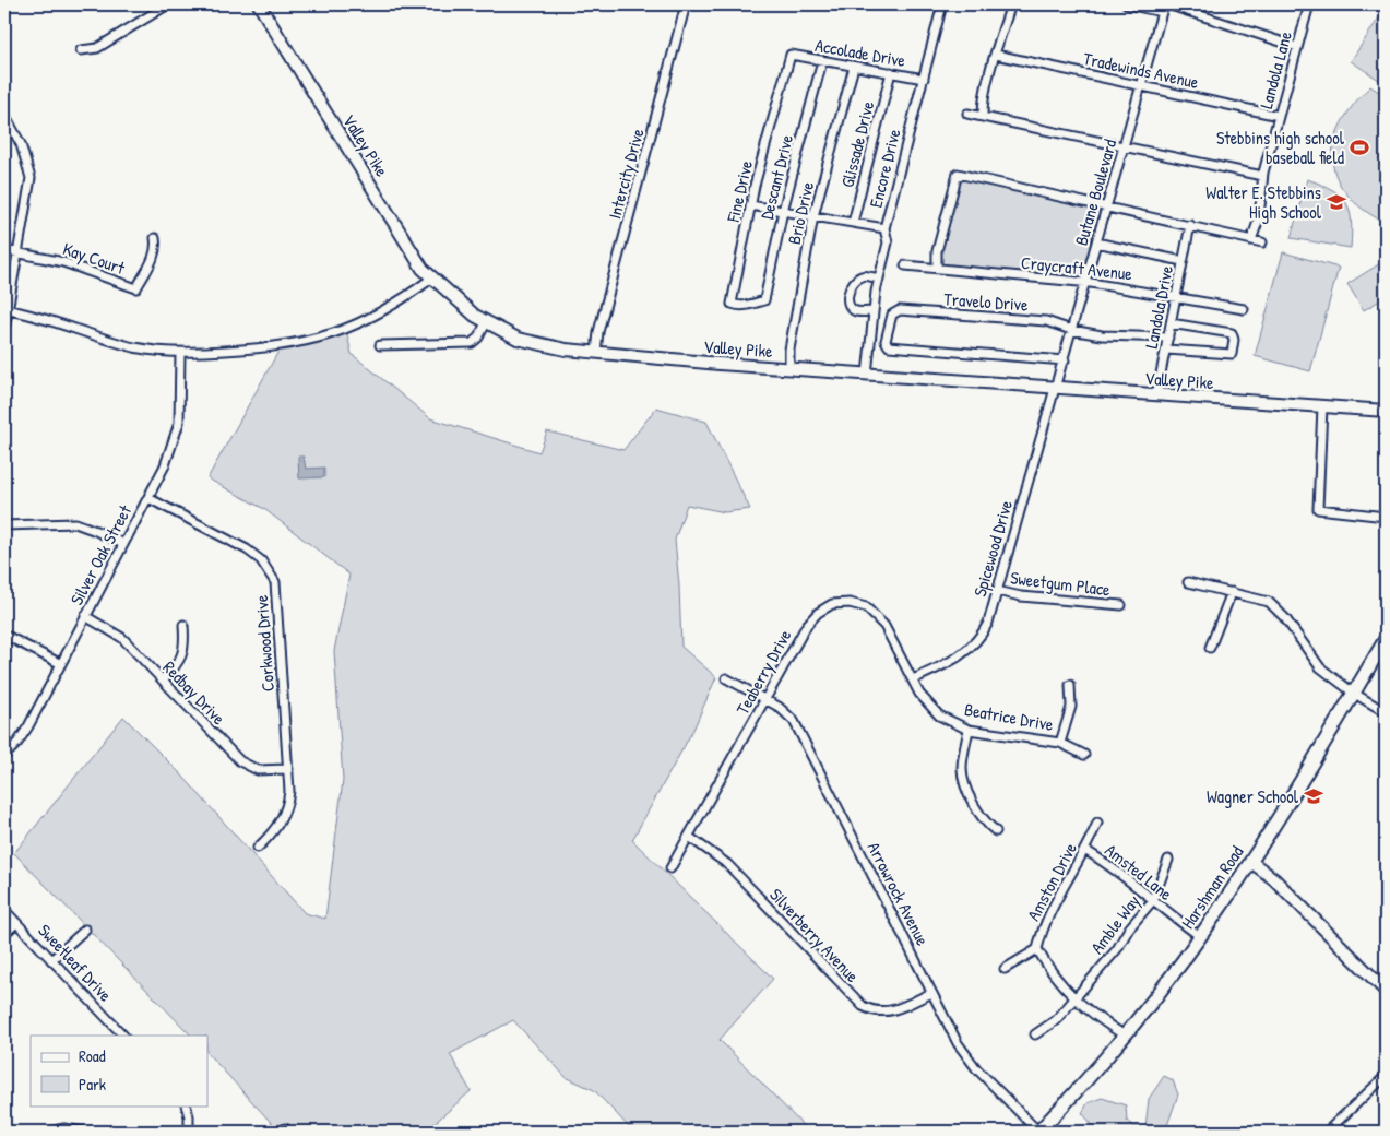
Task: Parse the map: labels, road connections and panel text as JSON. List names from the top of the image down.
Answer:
{
  "streets": {
    "main road": ["Harshman Road"],
    "street": [
      "Accolade Drive",
      "Tradewinds Avenue",
      "Landola Lane",
      "Glissade Drive",
      "Valley Pike",
      "Encore Drive",
      "Intercity Drive",
      "Descant Drive",
      "Fine Drive",
      "Butane Boulevard",
      "Brio Drive",
      "Kay Court",
      "Craycraft Avenue",
      "Travelo Drive",
      "Landola Drive",
      "Spicewood Drive",
      "Silver Oak Street",
      "Sweetgum Place",
      "Corkwood Drive",
      "Teaberry Drive",
      "Redbay Drive",
      "Beatrice Drive",
      "Amsted Lane",
      "Amston Drive",
      "Arrowrock Avenue",
      "Amble Way",
      "Silverberry Avenue",
      "Sweetleaf Drive"
    ]
  },
  "crossings": [
    ["Accolade Drive", "Glissade Drive"],
    ["Accolade Drive", "Encore Drive"],
    ["Accolade Drive", "Descant Drive"],
    ["Accolade Drive", "Fine Drive"],
    ["Accolade Drive", "Brio Drive"],
    ["Tradewinds Avenue", "Landola Lane"],
    ["Tradewinds Avenue", "Butane Boulevard"],
    ["Valley Pike", "Encore Drive"],
    ["Valley Pike", "Intercity Drive"],
    ["Valley Pike", "Butane Boulevard"],
    ["Valley Pike", "Brio Drive"],
    ["Valley Pike", "Landola Drive"],
    ["Valley Pike", "Spicewood Drive"],
    ["Descant Drive", "Fine Drive"],
    ["Butane Boulevard", "Craycraft Avenue"],
    ["Butane Boulevard", "Travelo Drive"],
    ["Butane Boulevard", "Spicewood Drive"],
    ["Craycraft Avenue", "Landola Drive"],
    ["Travelo Drive", "Landola Drive"],
    ["Spicewood Drive", "Sweetgum Place"],
    ["Spicewood Drive", "Teaberry Drive"],
    ["Spicewood Drive", "Beatrice Drive"],
    ["Silver Oak Street", "Corkwood Drive"],
    ["Silver Oak Street", "Redbay Drive"],
    ["Corkwood Drive", "Redbay Drive"],
    ["Teaberry Drive", "Beatrice Drive"],
    ["Teaberry Drive", "Arrowrock Avenue"],
    ["Teaberry Drive", "Silverberry Avenue"],
    ["Amsted Lane", "Amston Drive"],
    ["Amsted Lane", "Harshman Road"],
    ["Amsted Lane", "Amble Way"],
    ["Harshman Road", "Arrowrock Avenue"],
    ["Arrowrock Avenue", "Silverberry Avenue"]
  ],
  "places": {
    "sports": ["Stebbins high school baseball field"],
    "school or university": ["Walter E. Stebbins High School", "Wagner School"]
  },
  "legend": ["Road", "Park"]
}
